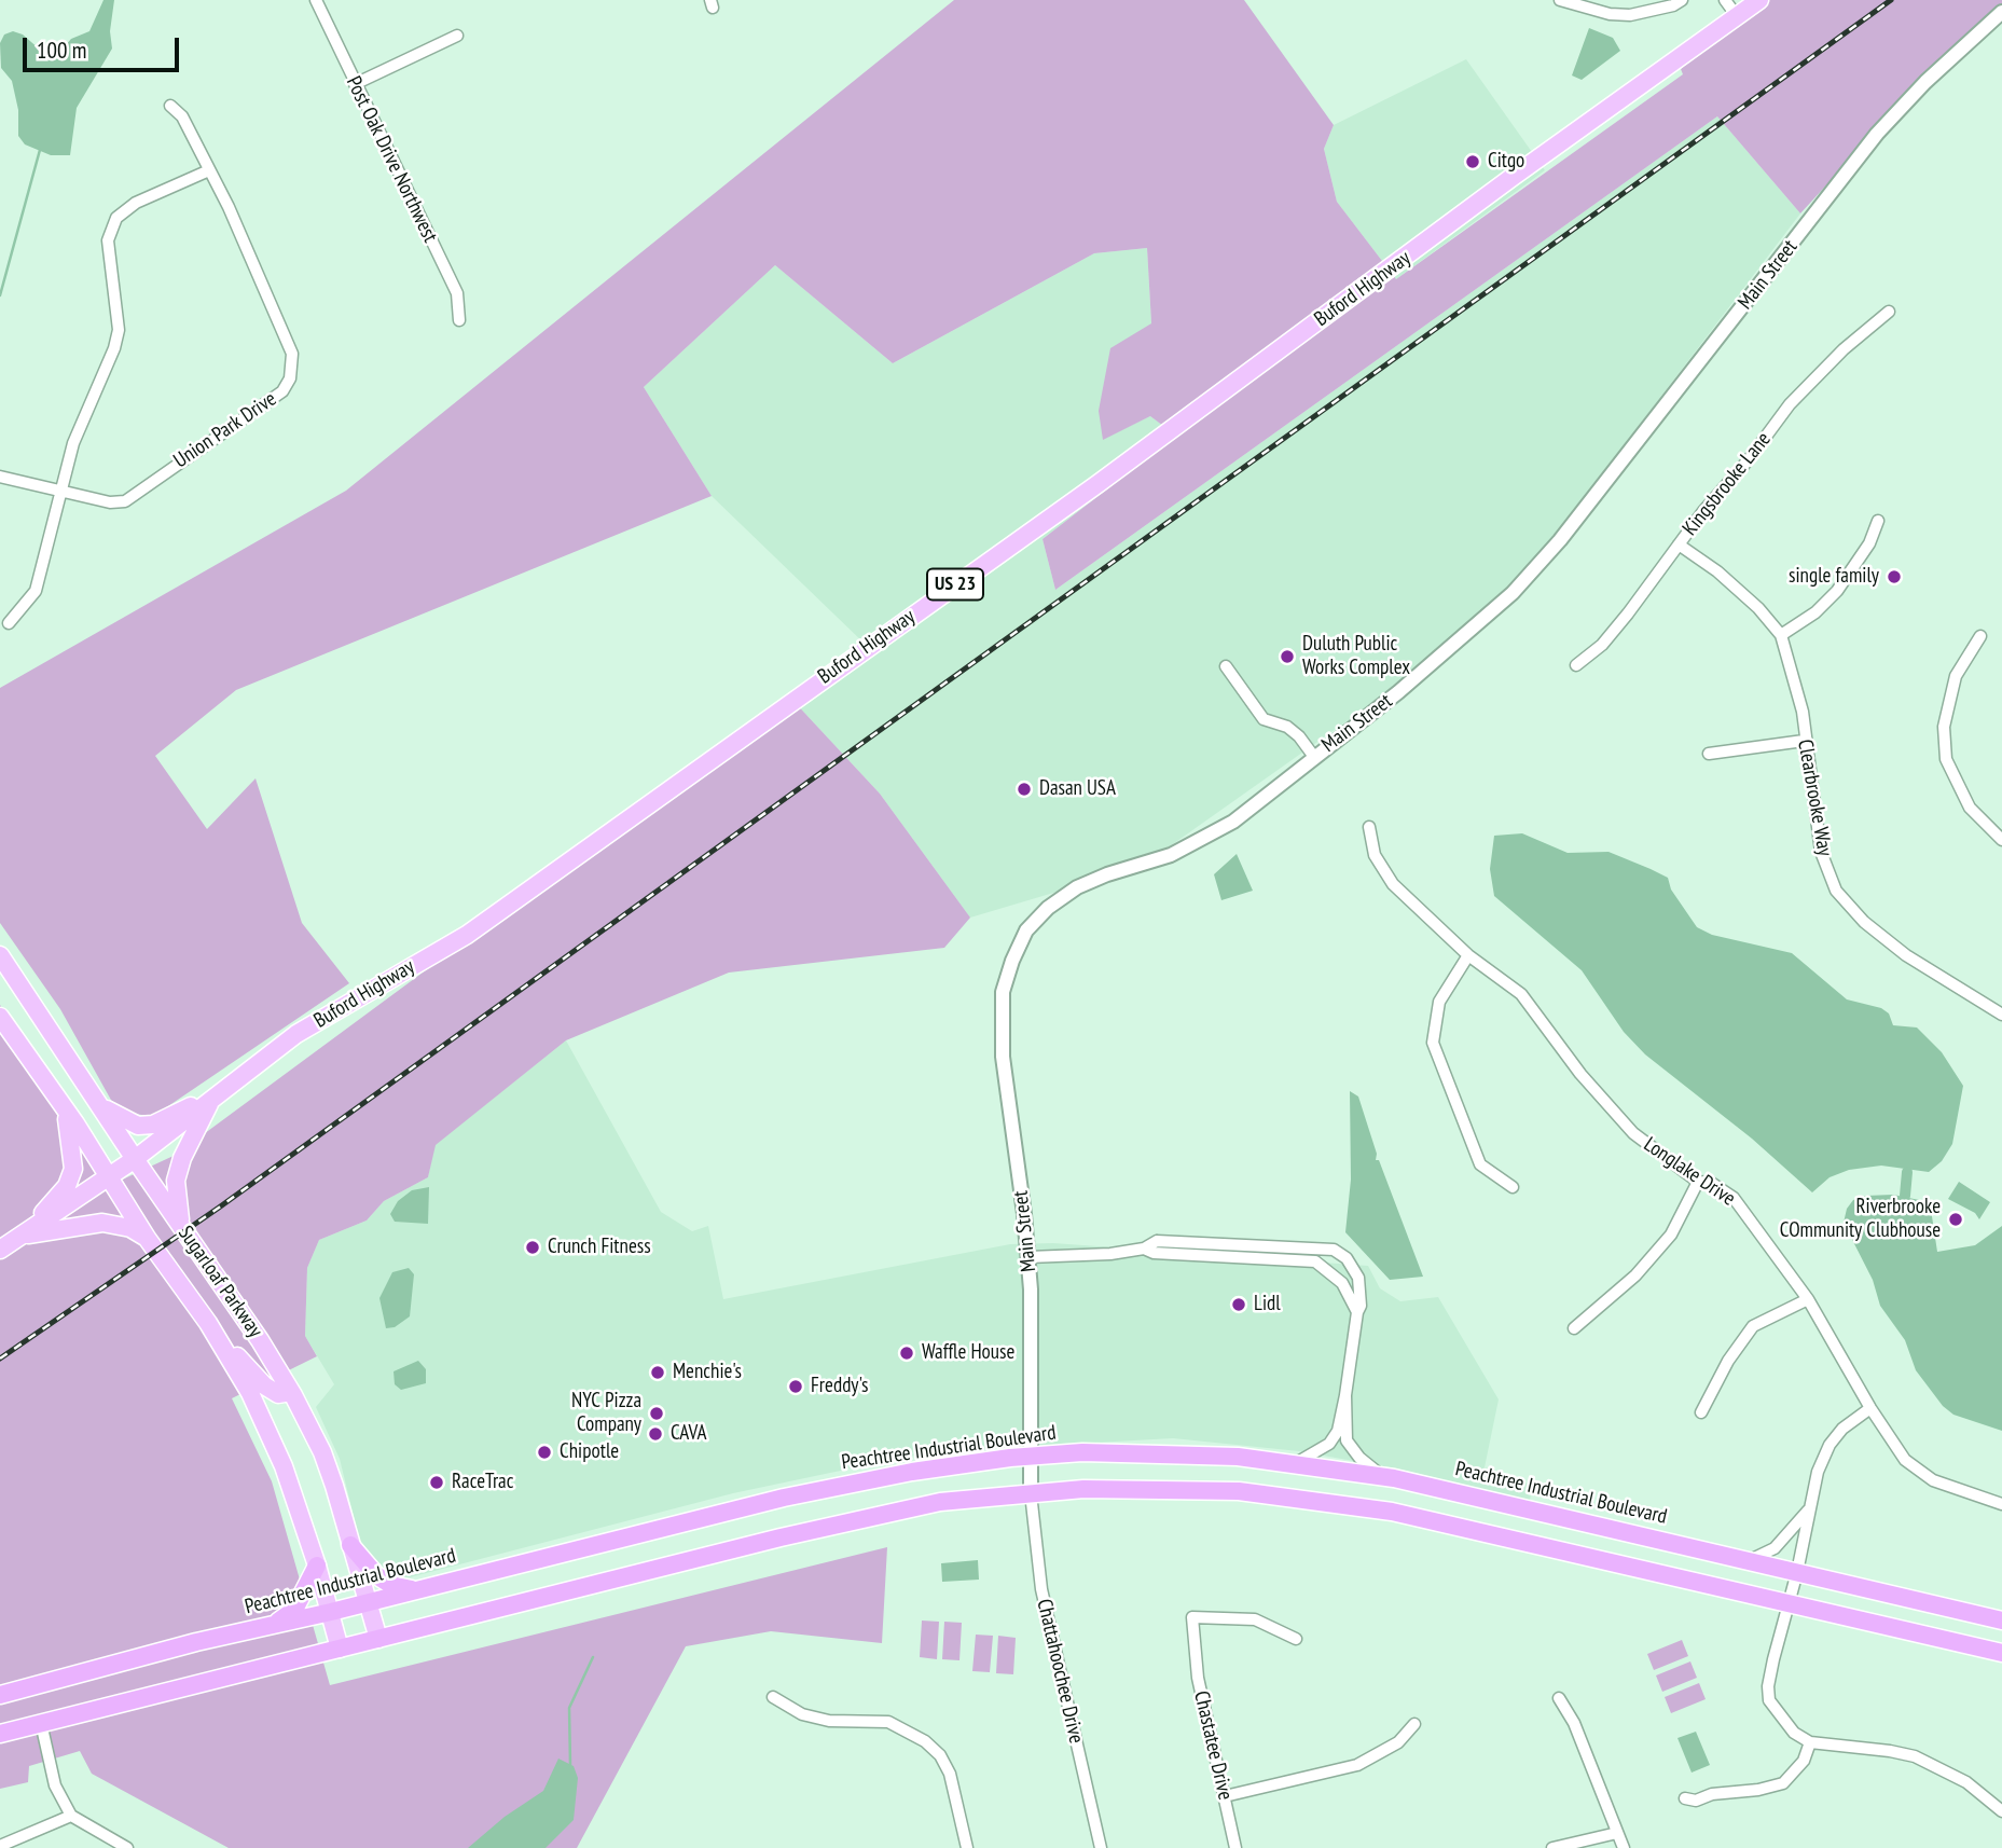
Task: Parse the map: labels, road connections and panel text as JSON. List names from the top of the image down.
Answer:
{
  "streets": {
    "highway": ["Peachtree Industrial Boulevard"],
    "main road": ["Buford Highway", "US 23", "Sugarloaf Parkway"],
    "street": [
      "Post Oak Drive Northwest",
      "Main Street",
      "Union Park Drive",
      "Kingsbrooke Lane",
      "Clearbrooke Way",
      "Longlake Drive",
      "Chattahoochee Drive",
      "Chastatee Drive"
    ]
  },
  "crossings": [
    ["Main Street", "Peachtree Industrial Boulevard"],
    ["Main Street", "Chattahoochee Drive"],
    ["Buford Highway", "Sugarloaf Parkway"],
    ["Kingsbrooke Lane", "Clearbrooke Way"],
    ["Sugarloaf Parkway", "Peachtree Industrial Boulevard"]
  ],
  "places": [
    "Citgo",
    "single family",
    "Duluth Public Works Complex",
    "Dasan USA",
    "Riverbrooke COmmunity Clubhouse",
    "Crunch Fitness",
    "Lidl",
    "Waffle House",
    "Menchie's",
    "Freddy's",
    "NYC Pizza Company",
    "CAVA",
    "Chipotle",
    "RaceTrac"
  ],
  "scale_bar": "100 m"
}
